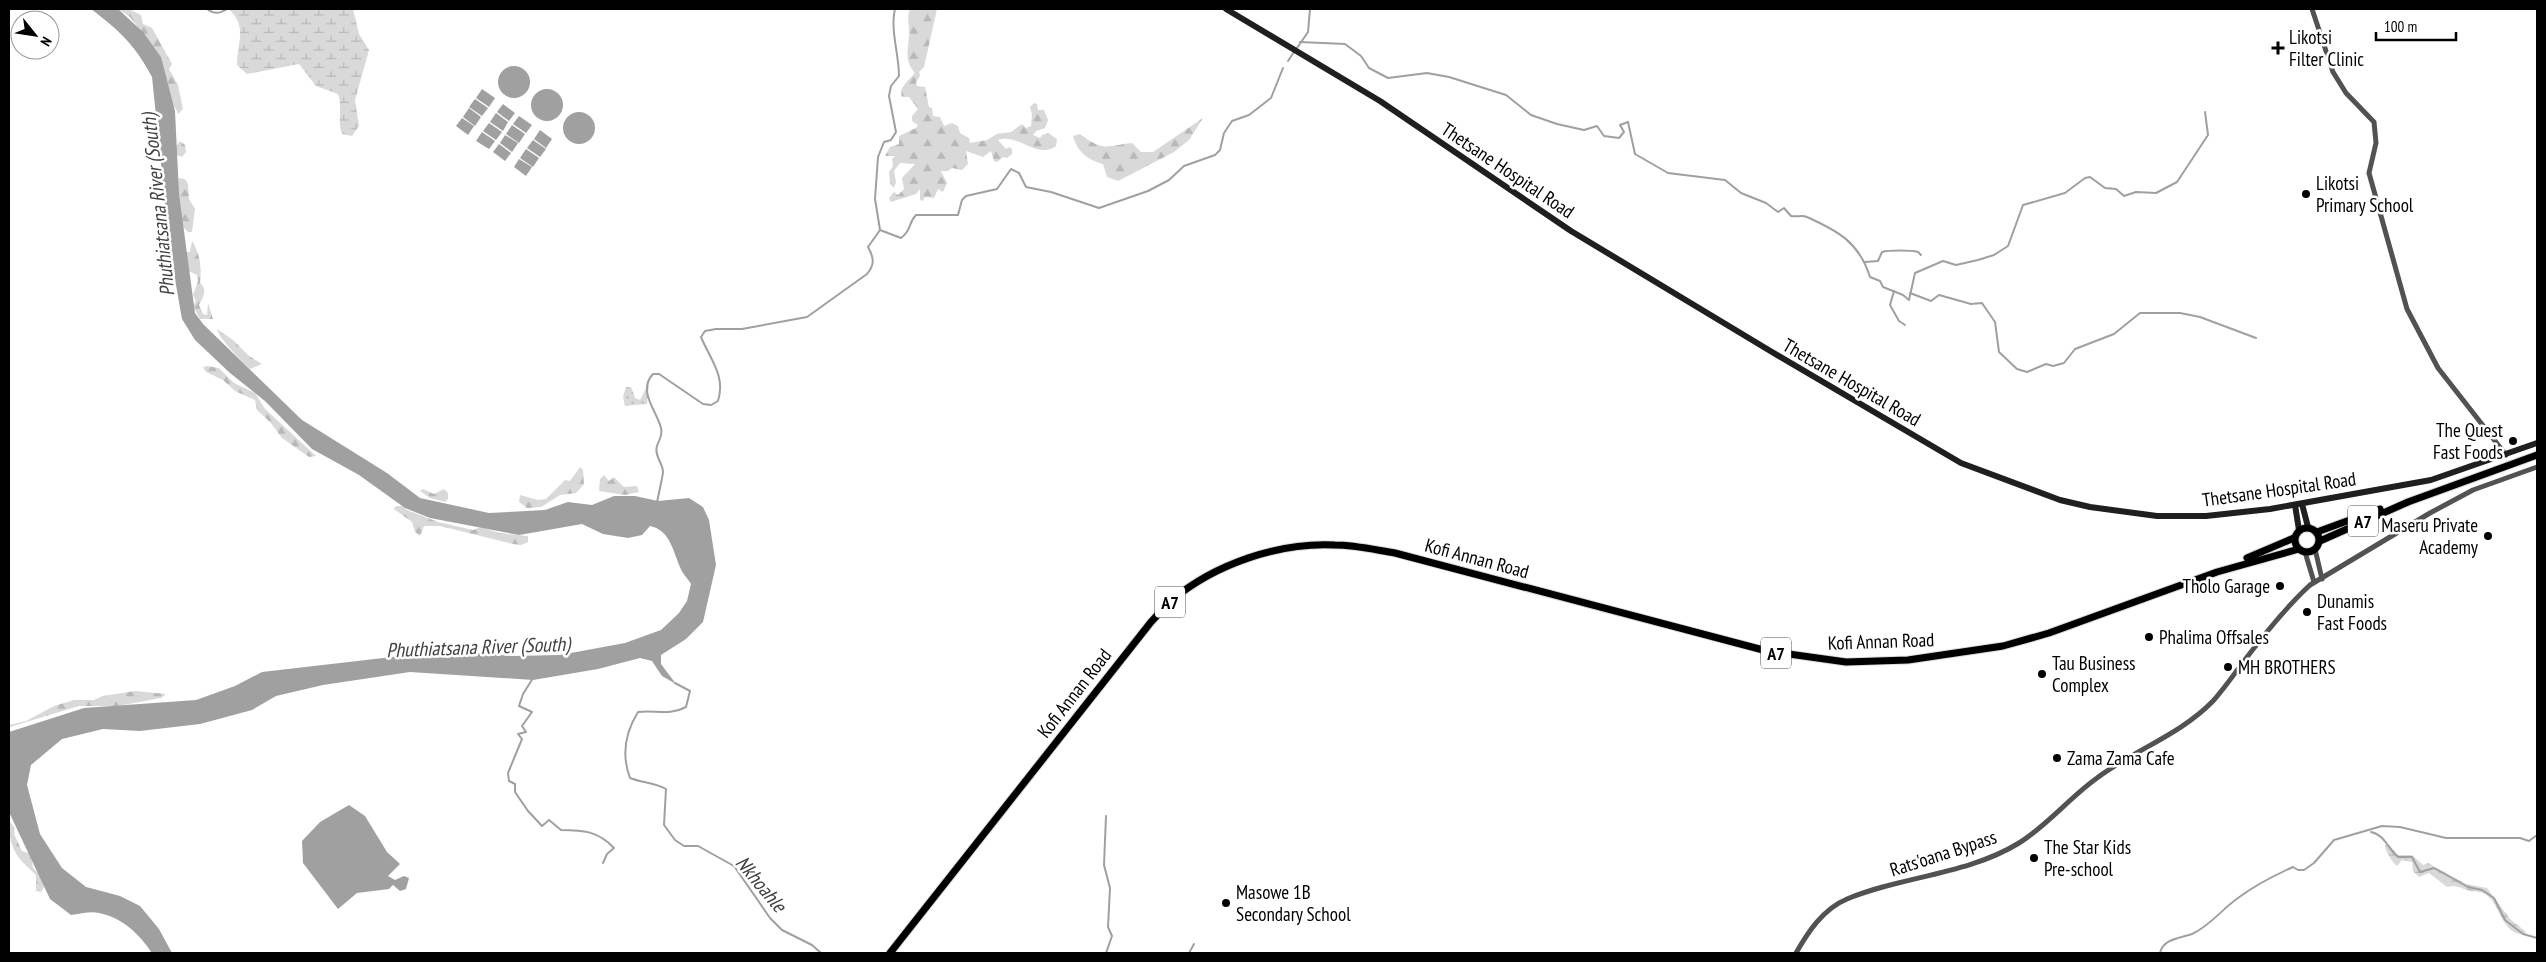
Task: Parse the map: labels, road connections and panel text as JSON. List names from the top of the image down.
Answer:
{
  "streets": {
    "main road": ["Thetsane Hospital Road", "A7", "Kofi Annan Road"],
    "street": ["Rats'oana Bypass"]
  },
  "crossings": [
    ["A7", "Kofi Annan Road"]
  ],
  "water": ["Phuthiatsana River (South)", "Nkhoahle"],
  "places": {
    "health": ["Likotsi Filter Clinic"],
    "other": [
      "Likotsi Primary School",
      "The Quest Fast Foods",
      "Maseru Private Academy",
      "Tholo Garage",
      "Dunamis Fast Foods",
      "Phalima Offsales",
      "MH BROTHERS",
      "Tau Business Complex",
      "Zama Zama Cafe",
      "The Star Kids Pre-school",
      "Masowe 1B Secondary School"
    ]
  },
  "scale_bar": "100 m",
  "north": "bottom right"
}
